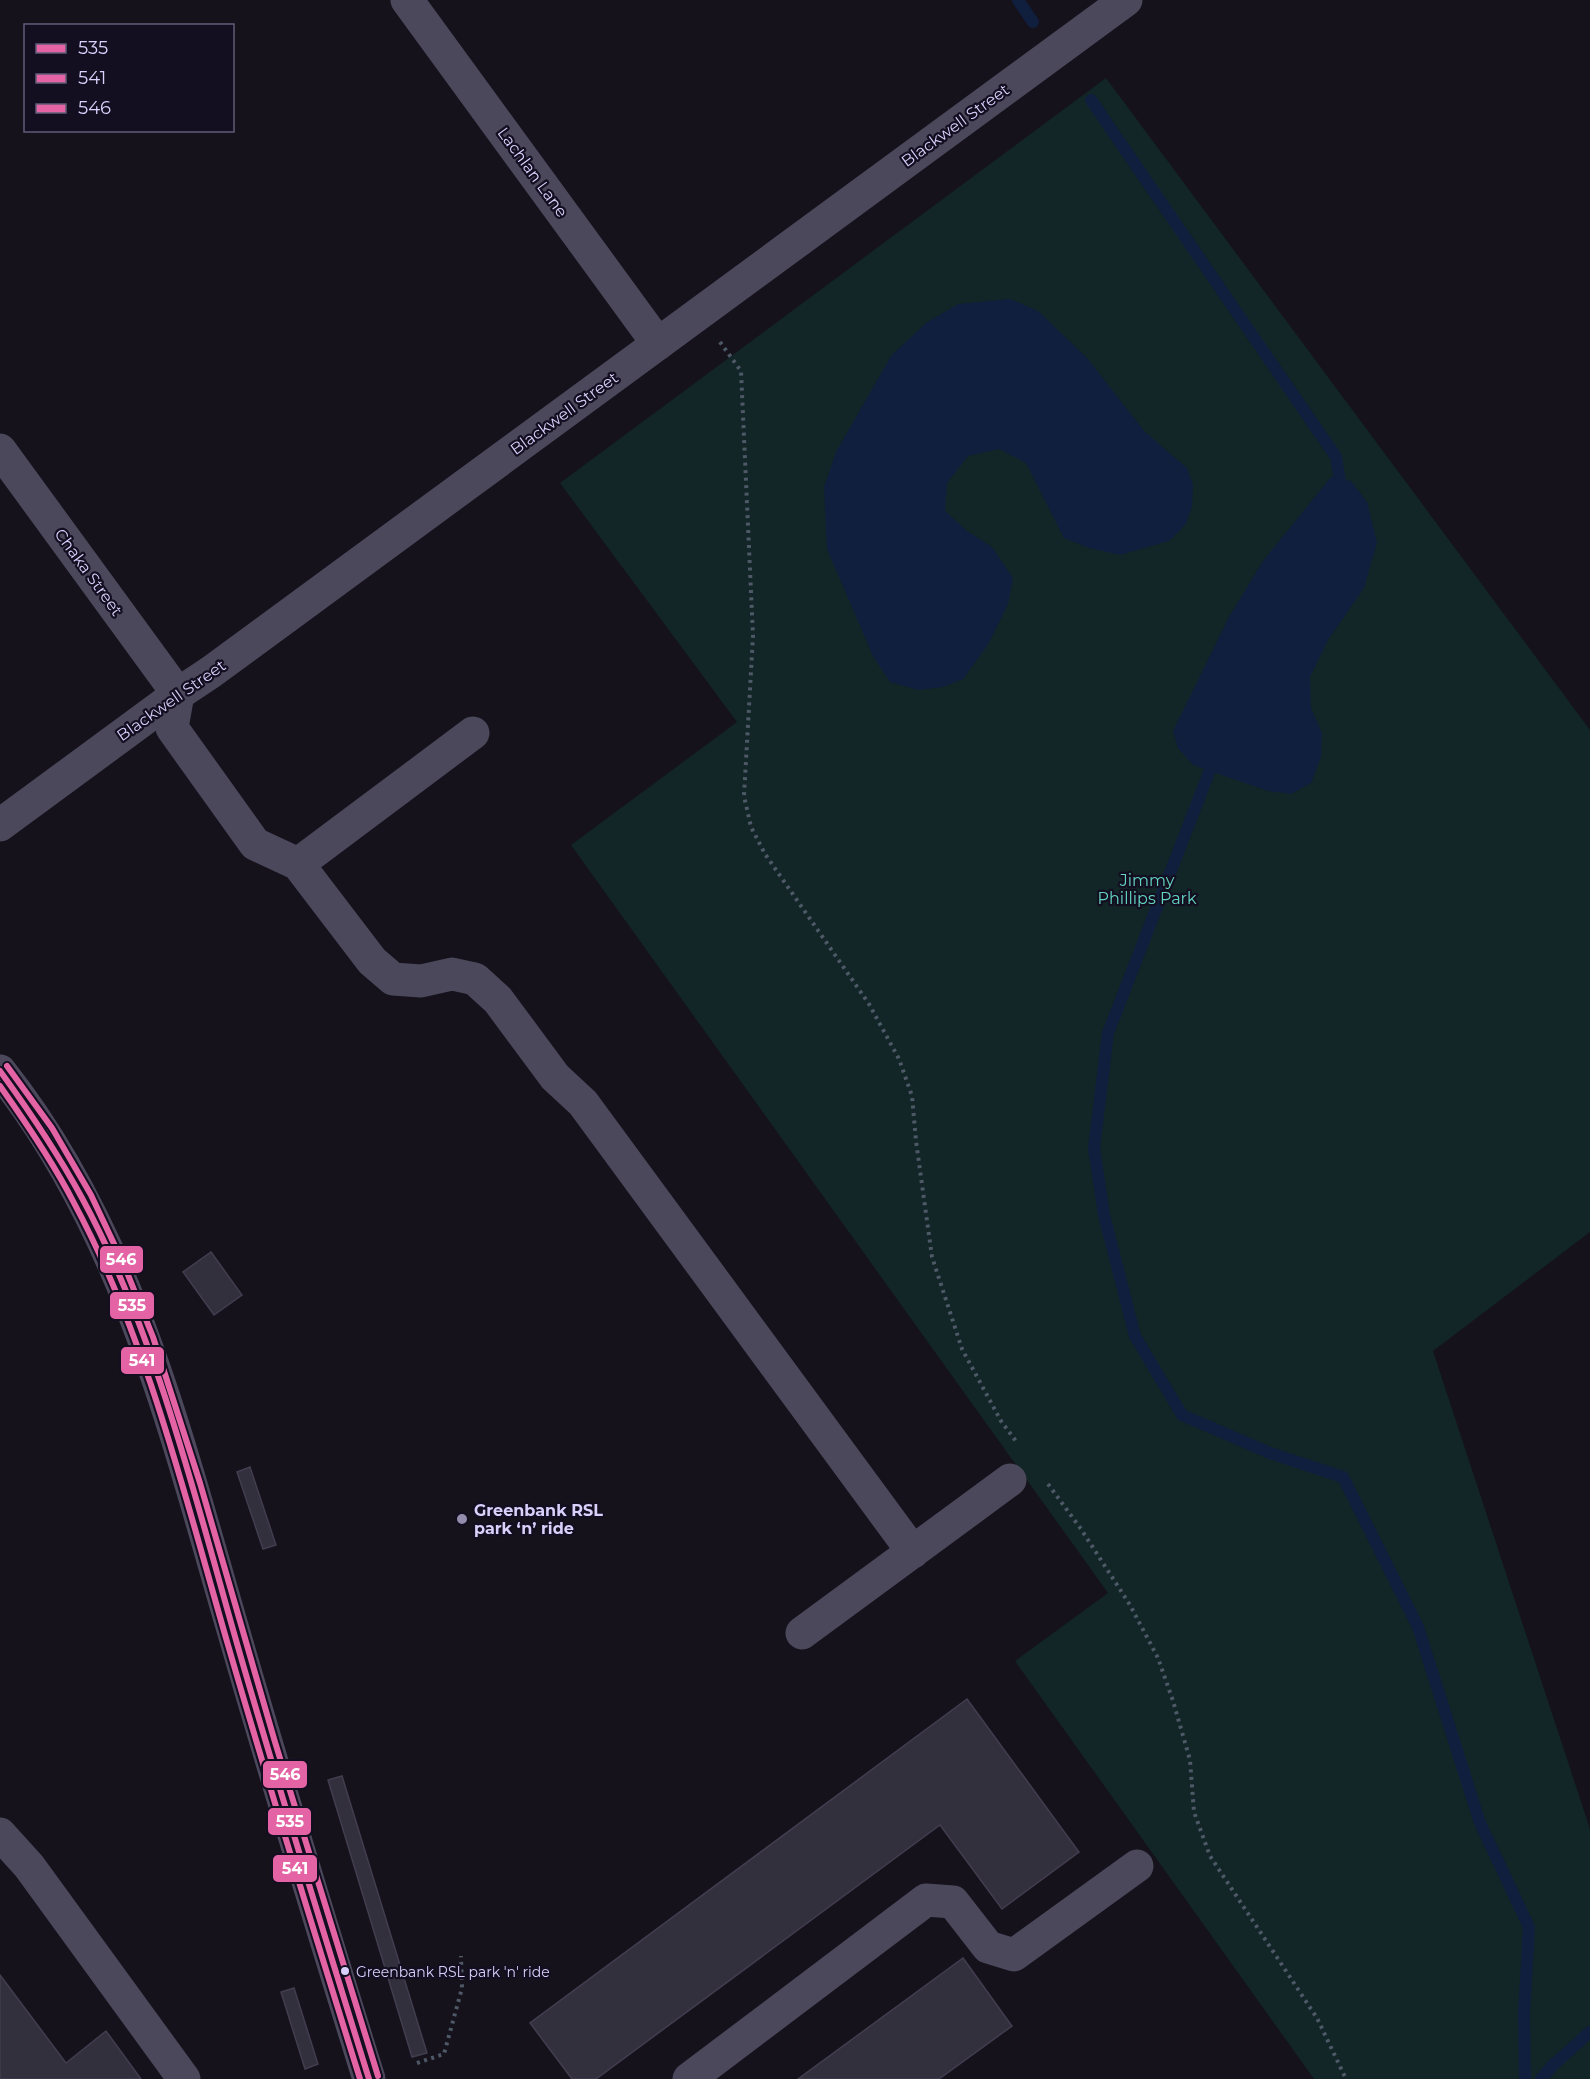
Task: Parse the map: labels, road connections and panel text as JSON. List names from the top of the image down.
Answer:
{
  "streets": {
    "street": ["Blackwell Street", "Lachlan Lane", "Chaka Street"]
  },
  "crossings": [
    ["Blackwell Street", "Lachlan Lane"],
    ["Blackwell Street", "Chaka Street"]
  ],
  "parks": ["Jimmy Phillips Park"],
  "places": ["Greenbank RSL park ‘n’ ride", "Greenbank RSL park 'n' ride"],
  "lines": ["transit line 546", "transit line 535", "transit line 541"],
  "legend": ["535", "541", "546"]
}
